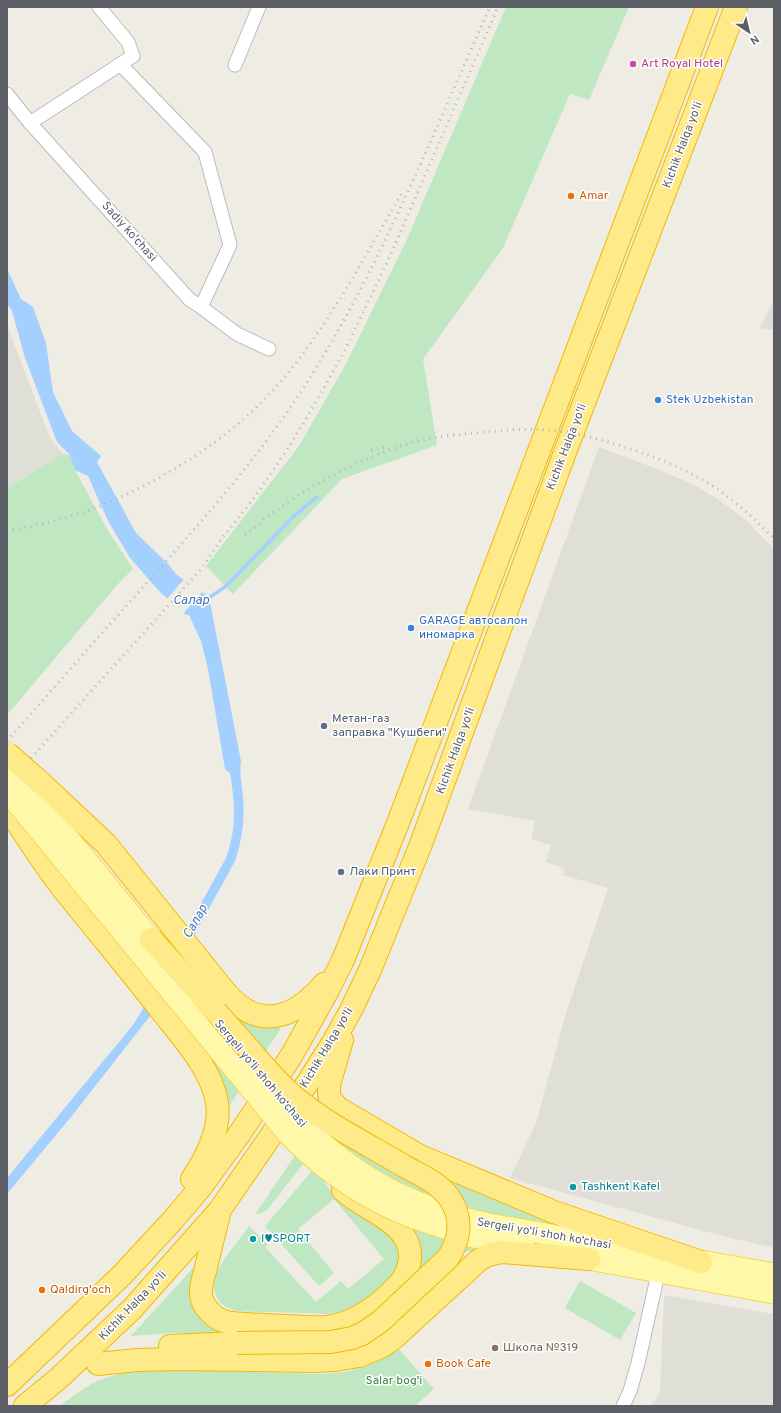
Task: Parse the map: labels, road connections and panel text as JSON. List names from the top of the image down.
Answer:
{
  "streets": {
    "highway": ["Kichik Halqa yo'li"],
    "main road": ["Sergeli yo‘li shoh ko‘chasi"],
    "street": ["Sadiy ko'chasi"]
  },
  "water": ["Салар"],
  "parks": ["Salar bog'i"],
  "places": [
    "Art Royal Hotel",
    "Amar",
    "Stek Uzbekistan",
    "GARAGE автосалон иномарка",
    "Метан-газ заправка \"Кушбеги\"",
    "Лаки Принт",
    "Tashkent Kafel",
    "I♥SPORT",
    "Qaldirg'och",
    "Школа №319",
    "Book Cafe"
  ],
  "north": "bottom right"
}
